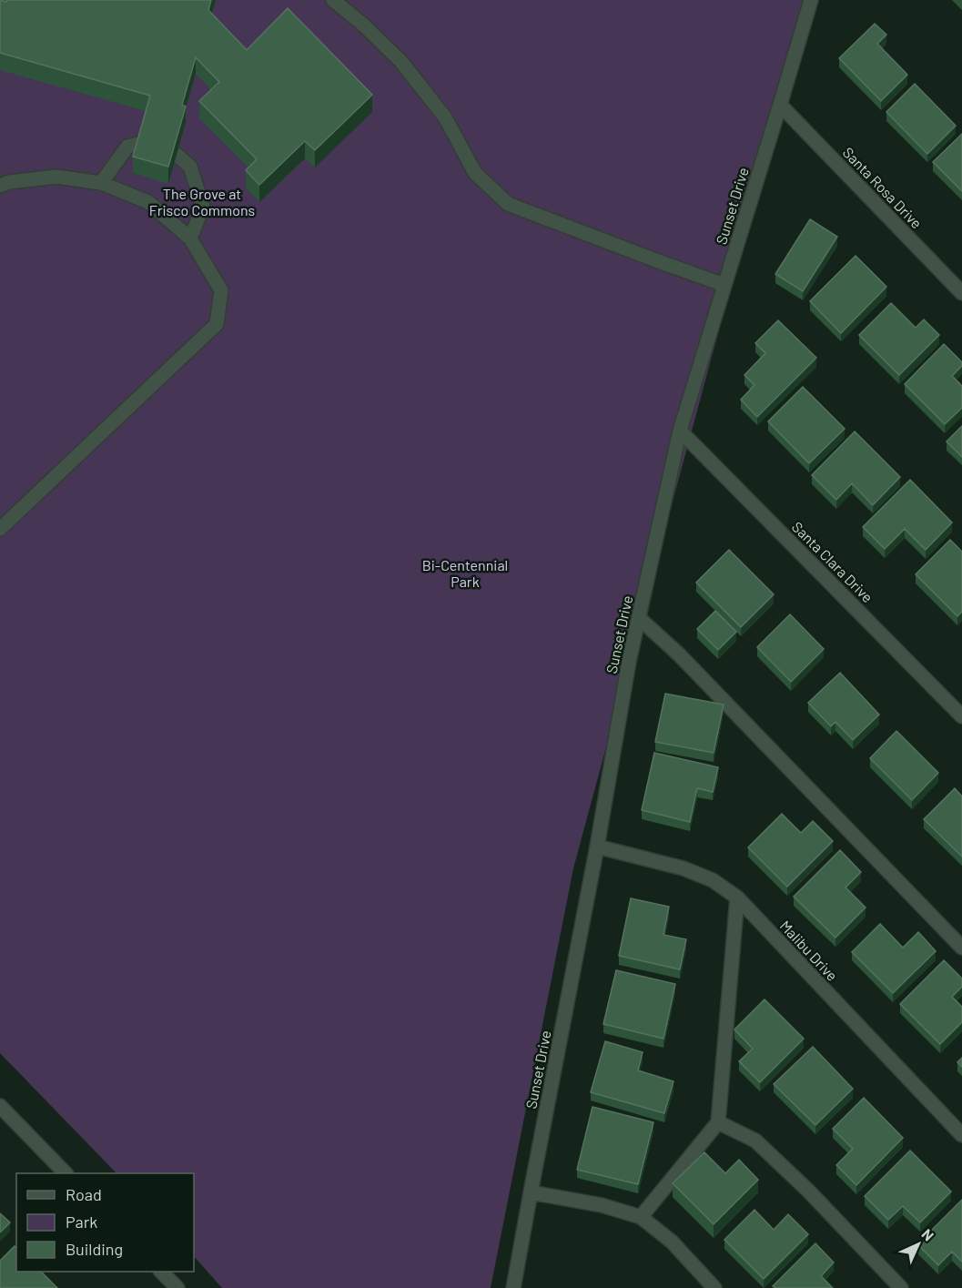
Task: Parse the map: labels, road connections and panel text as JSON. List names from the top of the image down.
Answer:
{
  "streets": {
    "street": [
      "Santa Rosa Drive",
      "Sunset Drive",
      "Santa Clara Drive",
      "Malibu Drive"
    ]
  },
  "crossings": [
    ["Santa Rosa Drive", "Sunset Drive"],
    ["Sunset Drive", "Santa Clara Drive"],
    ["Sunset Drive", "Malibu Drive"]
  ],
  "parks": ["The Grove at Frisco Commons", "Bi-Centennial Park"],
  "legend": ["Road", "Park", "Building"],
  "north": "top right"
}
